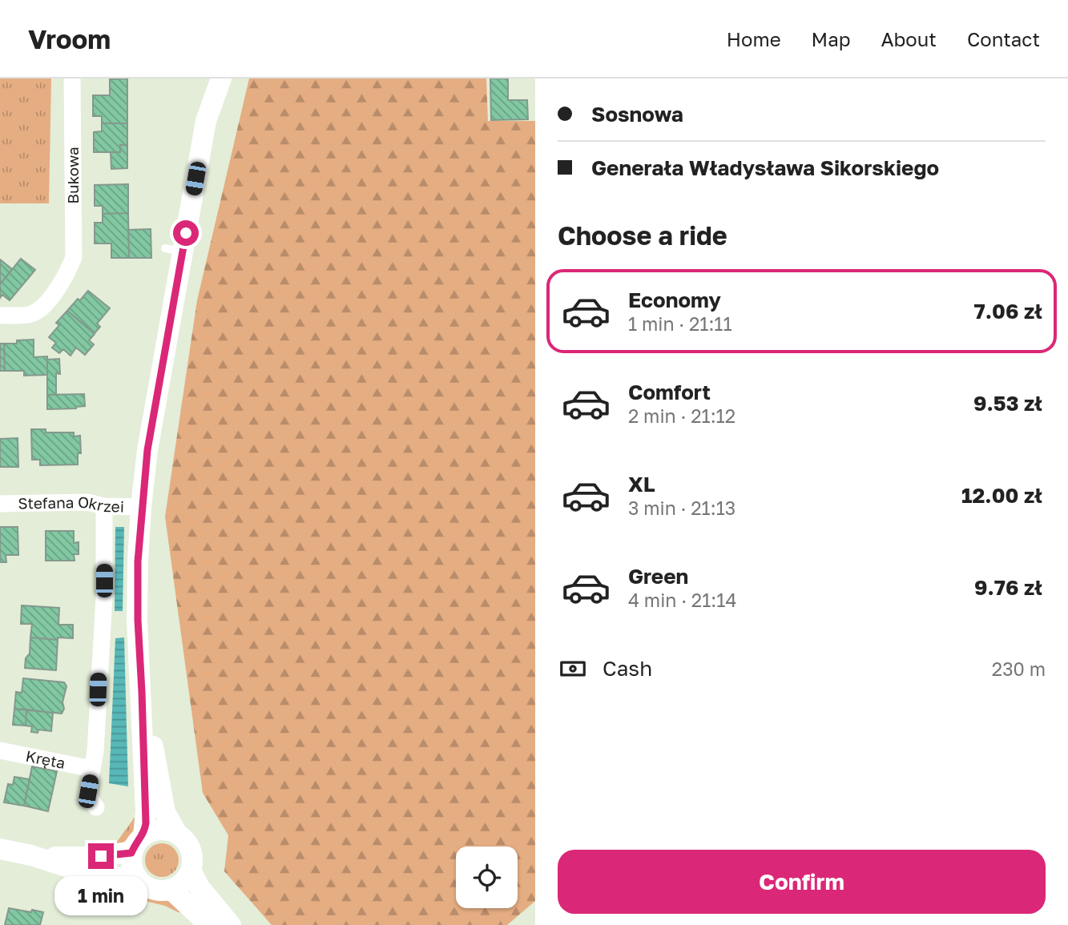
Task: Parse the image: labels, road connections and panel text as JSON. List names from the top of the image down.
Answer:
{
  "streets": {
    "street": ["Bukowa", "Stefana Okrzei", "Kręta"]
  },
  "page": {
    "header": "Vroom",
    "nav": [
      "Home",
      "Map",
      "About",
      "Contact"
    ],
    "banner": ["Sosnowa", "Generała Władysława Sikorskiego"],
    "heading": "Choose a ride",
    "list": [
      {
        "name": "Economy",
        "note": "1 min · 21:11",
        "value": "7.06 zł"
      },
      {
        "name": "Comfort",
        "note": "2 min · 21:12",
        "value": "9.53 zł"
      },
      {
        "name": "XL",
        "note": "3 min · 21:13",
        "value": "12.00 zł"
      },
      {
        "name": "Green",
        "note": "4 min · 21:14",
        "value": "9.76 zł"
      }
    ],
    "pay": ["Cash", "230 m"],
    "buttons": "Confirm",
    "bubble": "1 min"
  }
}
